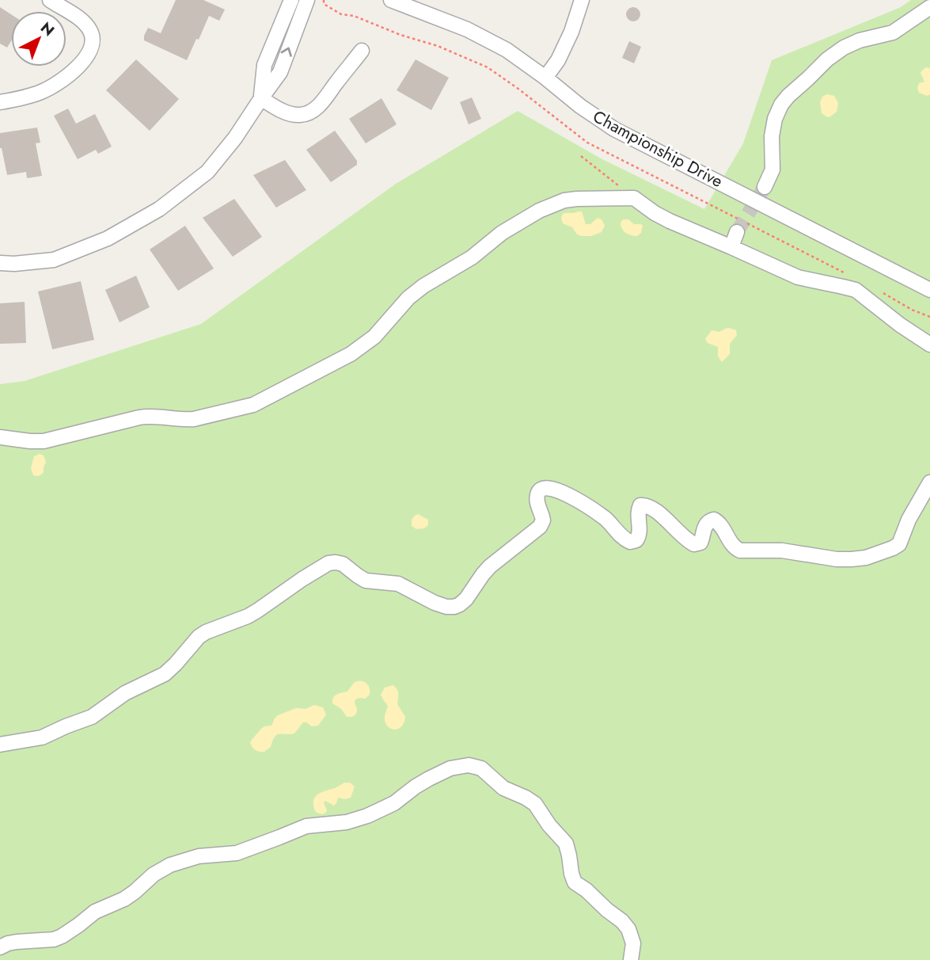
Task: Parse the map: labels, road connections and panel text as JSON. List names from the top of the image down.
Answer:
{
  "streets": {
    "street": ["Championship Drive"]
  },
  "north": "top right"
}
